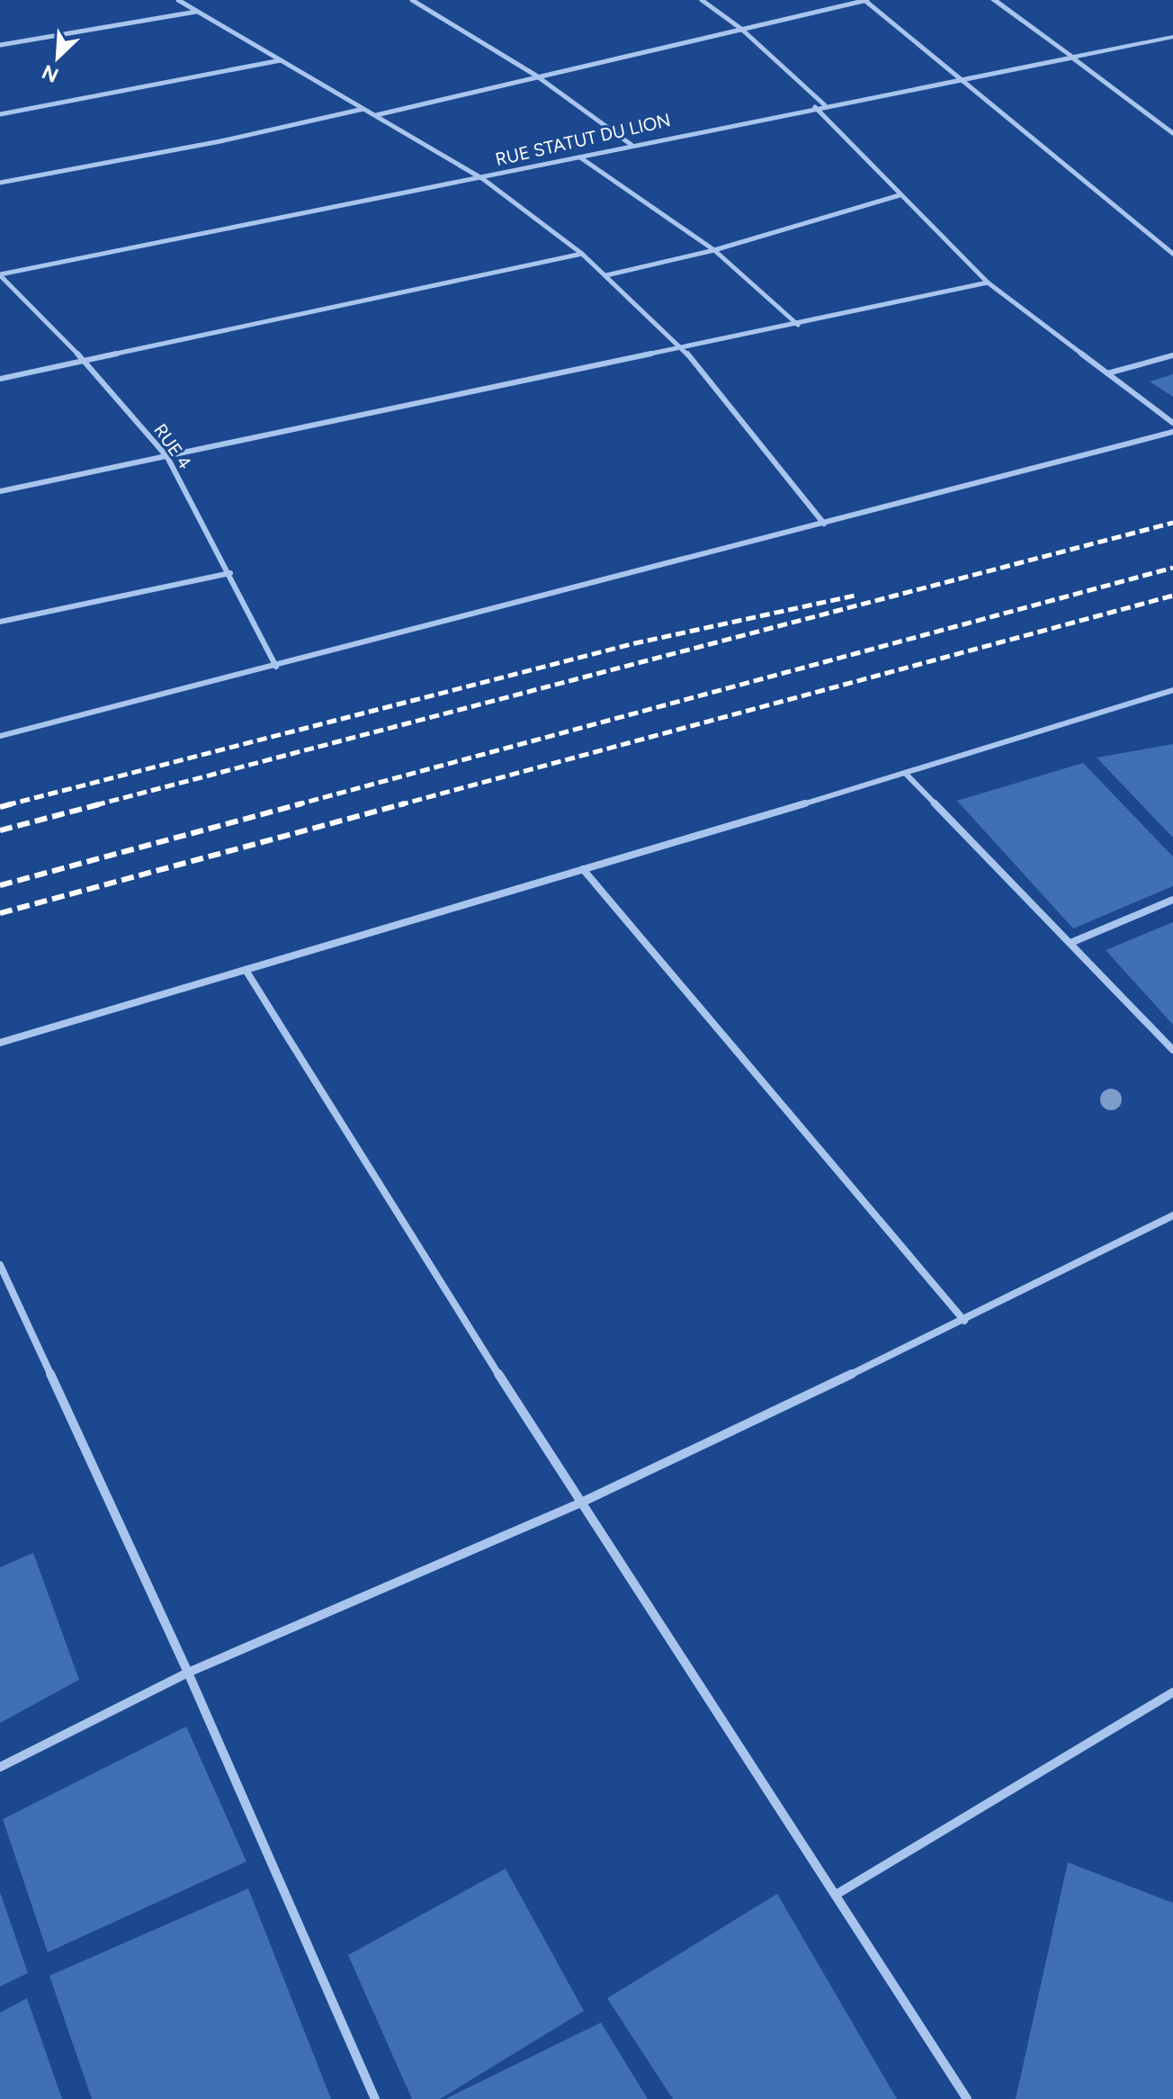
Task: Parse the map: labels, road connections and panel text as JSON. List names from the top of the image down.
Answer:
{
  "streets": {
    "street": ["RUE STATUT DU LION", "RUE 4"]
  },
  "crossings": [
    ["RUE STATUT DU LION", "RUE 4"]
  ],
  "north": "bottom left"
}
